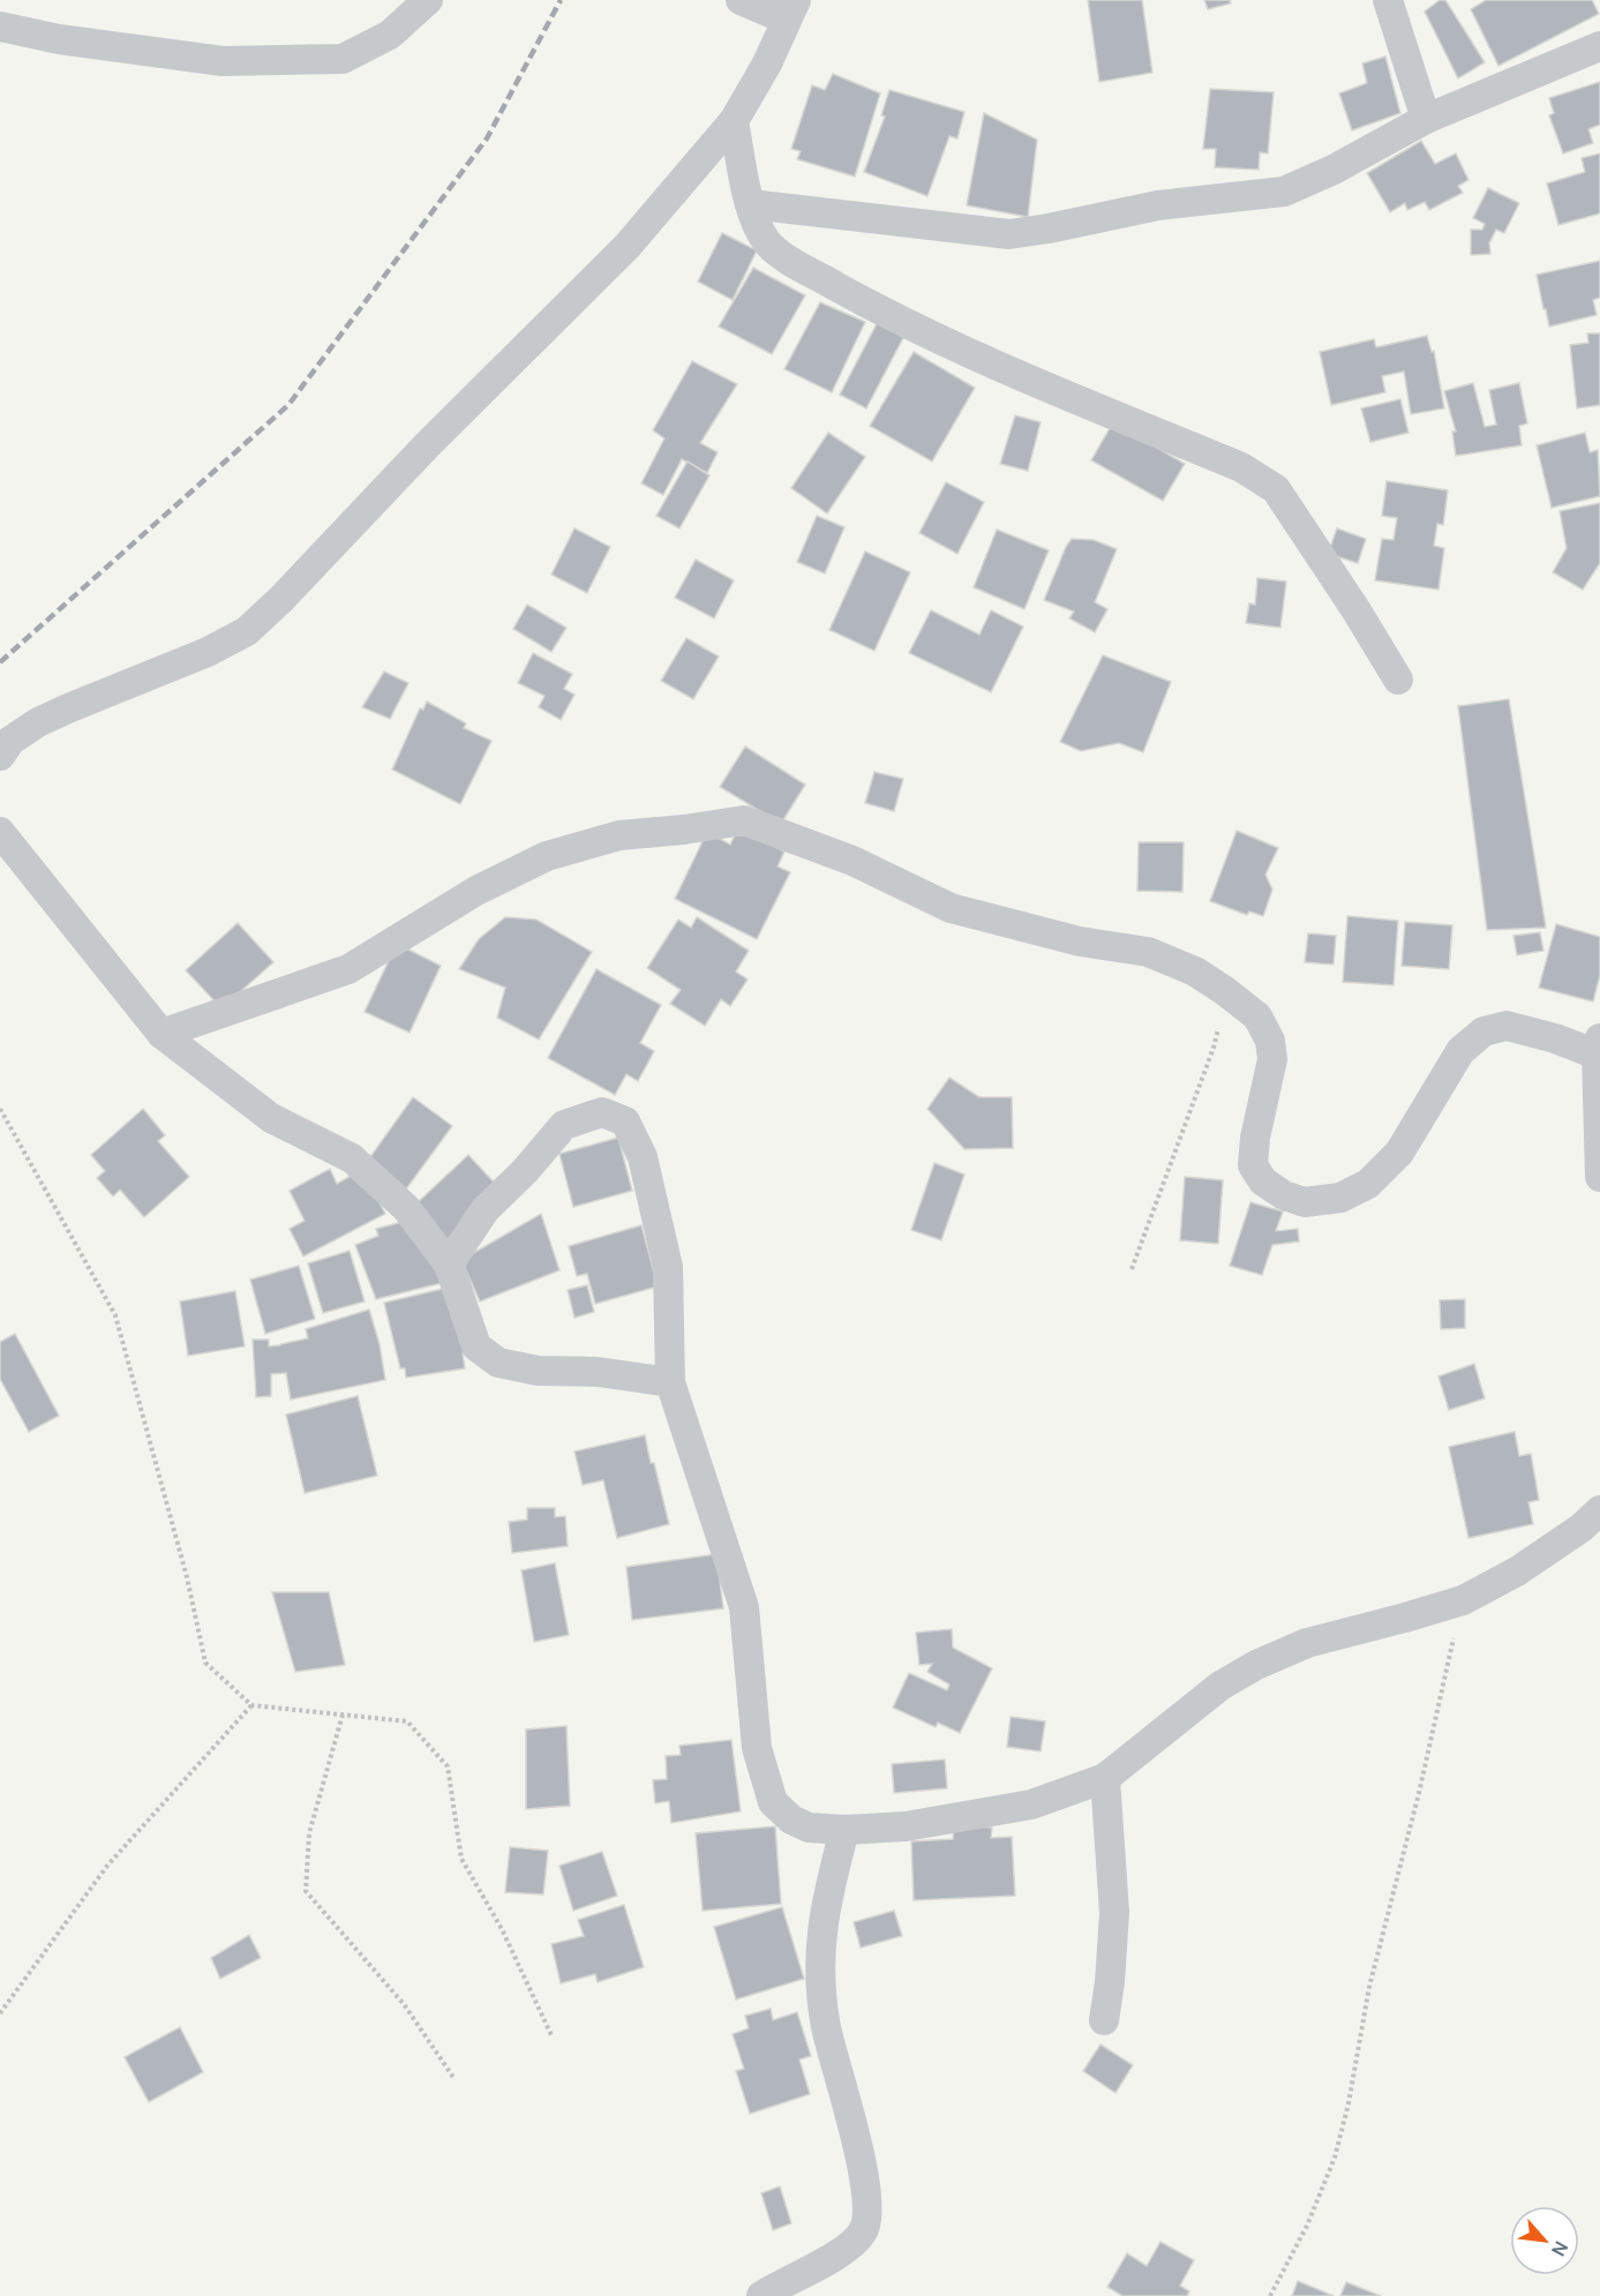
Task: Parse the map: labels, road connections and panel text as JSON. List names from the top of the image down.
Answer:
{
  "north": "bottom right"
}
